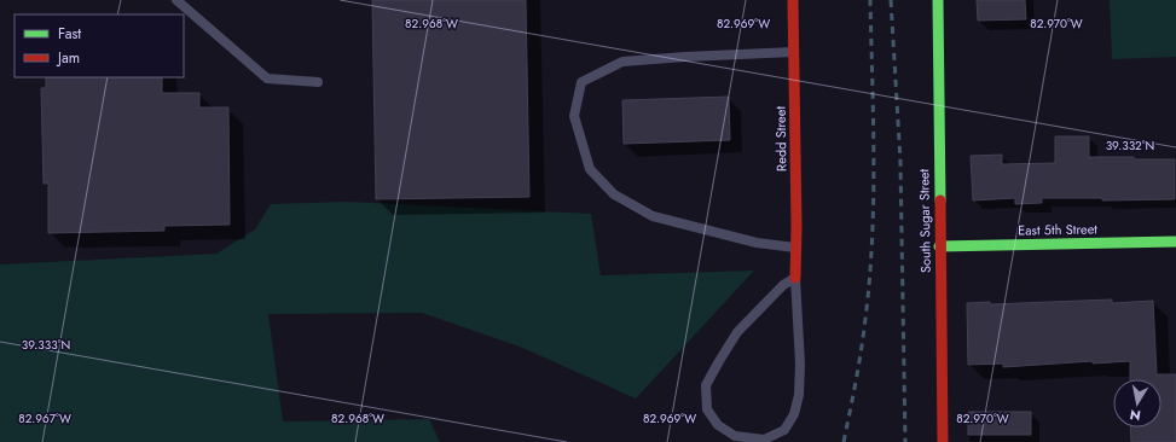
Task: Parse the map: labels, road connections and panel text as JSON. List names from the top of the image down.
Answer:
{
  "streets": {
    "street": ["Redd Street", "South Sugar Street", "East 5th Street"]
  },
  "crossings": [
    ["South Sugar Street", "East 5th Street"]
  ],
  "legend": ["Fast", "Jam"],
  "north": "bottom",
  "coordinates": [
    "82.968°W",
    "82.969°W",
    "82.970°W",
    "39.332°N",
    "39.333°N",
    "82.967°W"
  ]
}
